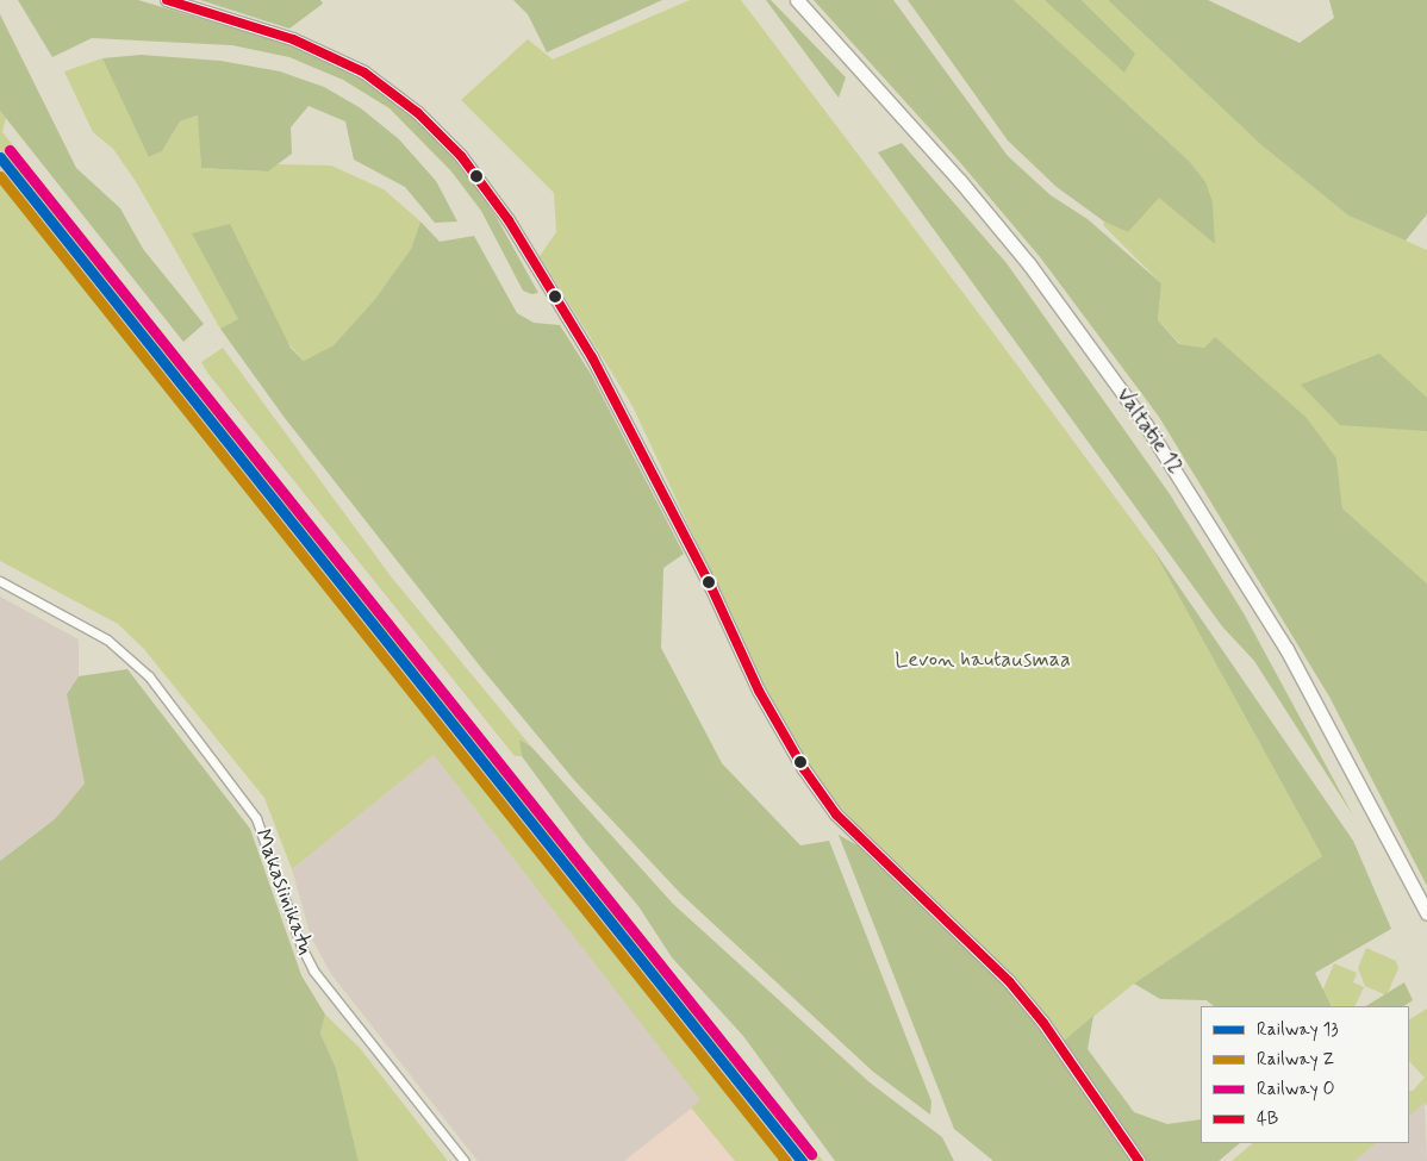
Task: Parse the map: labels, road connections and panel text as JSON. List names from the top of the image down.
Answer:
{
  "streets": {
    "highway": ["Valtatie 12"],
    "street": ["Makasiinikatu"]
  },
  "parks": ["Levon hautausmaa"],
  "lines": [
    "transit line 4B",
    "rail line O",
    "rail line 13",
    "rail line Z"
  ],
  "legend": [
    "Railway 13",
    "Railway Z",
    "Railway O",
    "4B"
  ]
}
